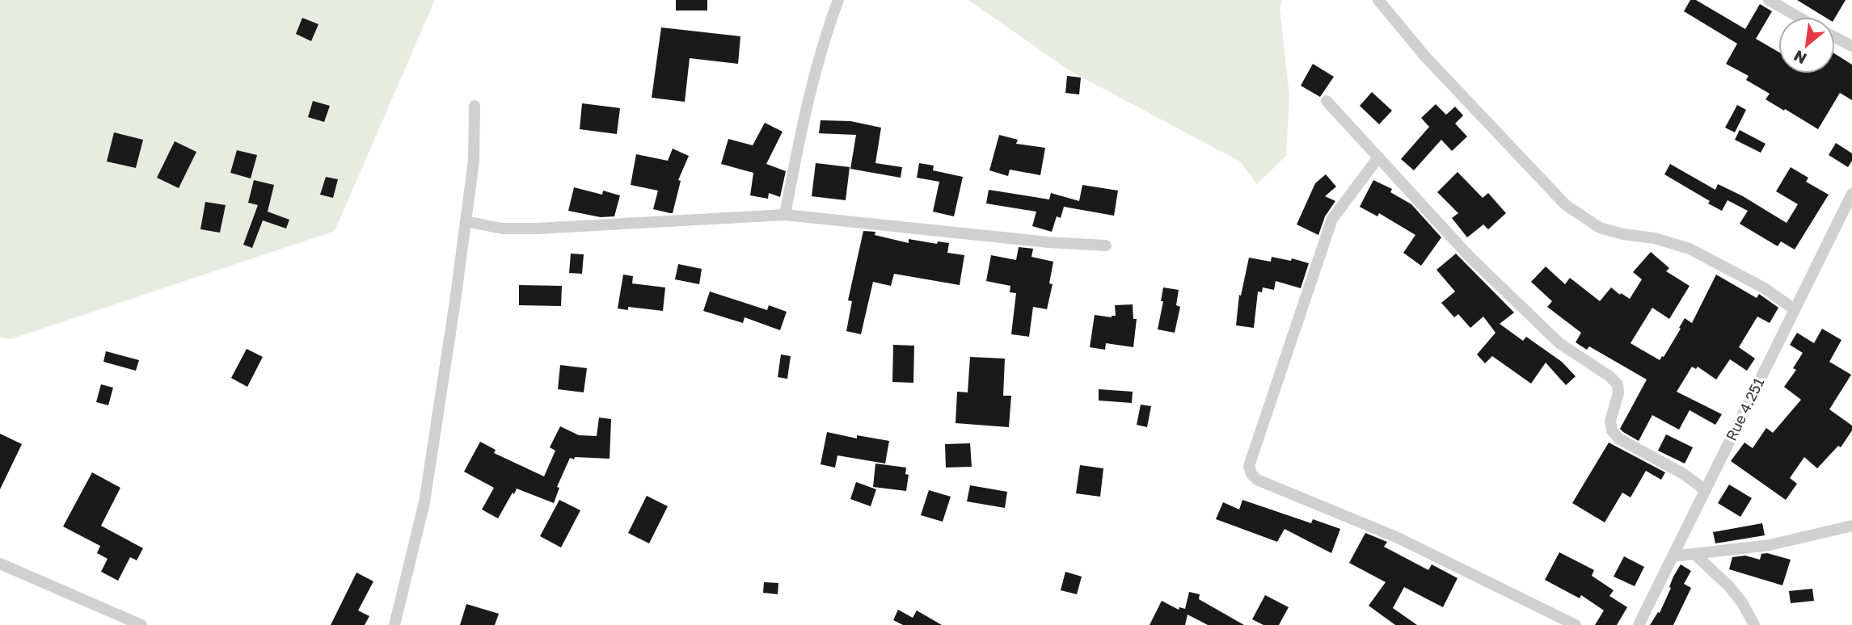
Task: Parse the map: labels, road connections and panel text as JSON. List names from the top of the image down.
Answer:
{
  "streets": {
    "street": ["Rue 4.251"]
  },
  "north": "bottom left"
}
